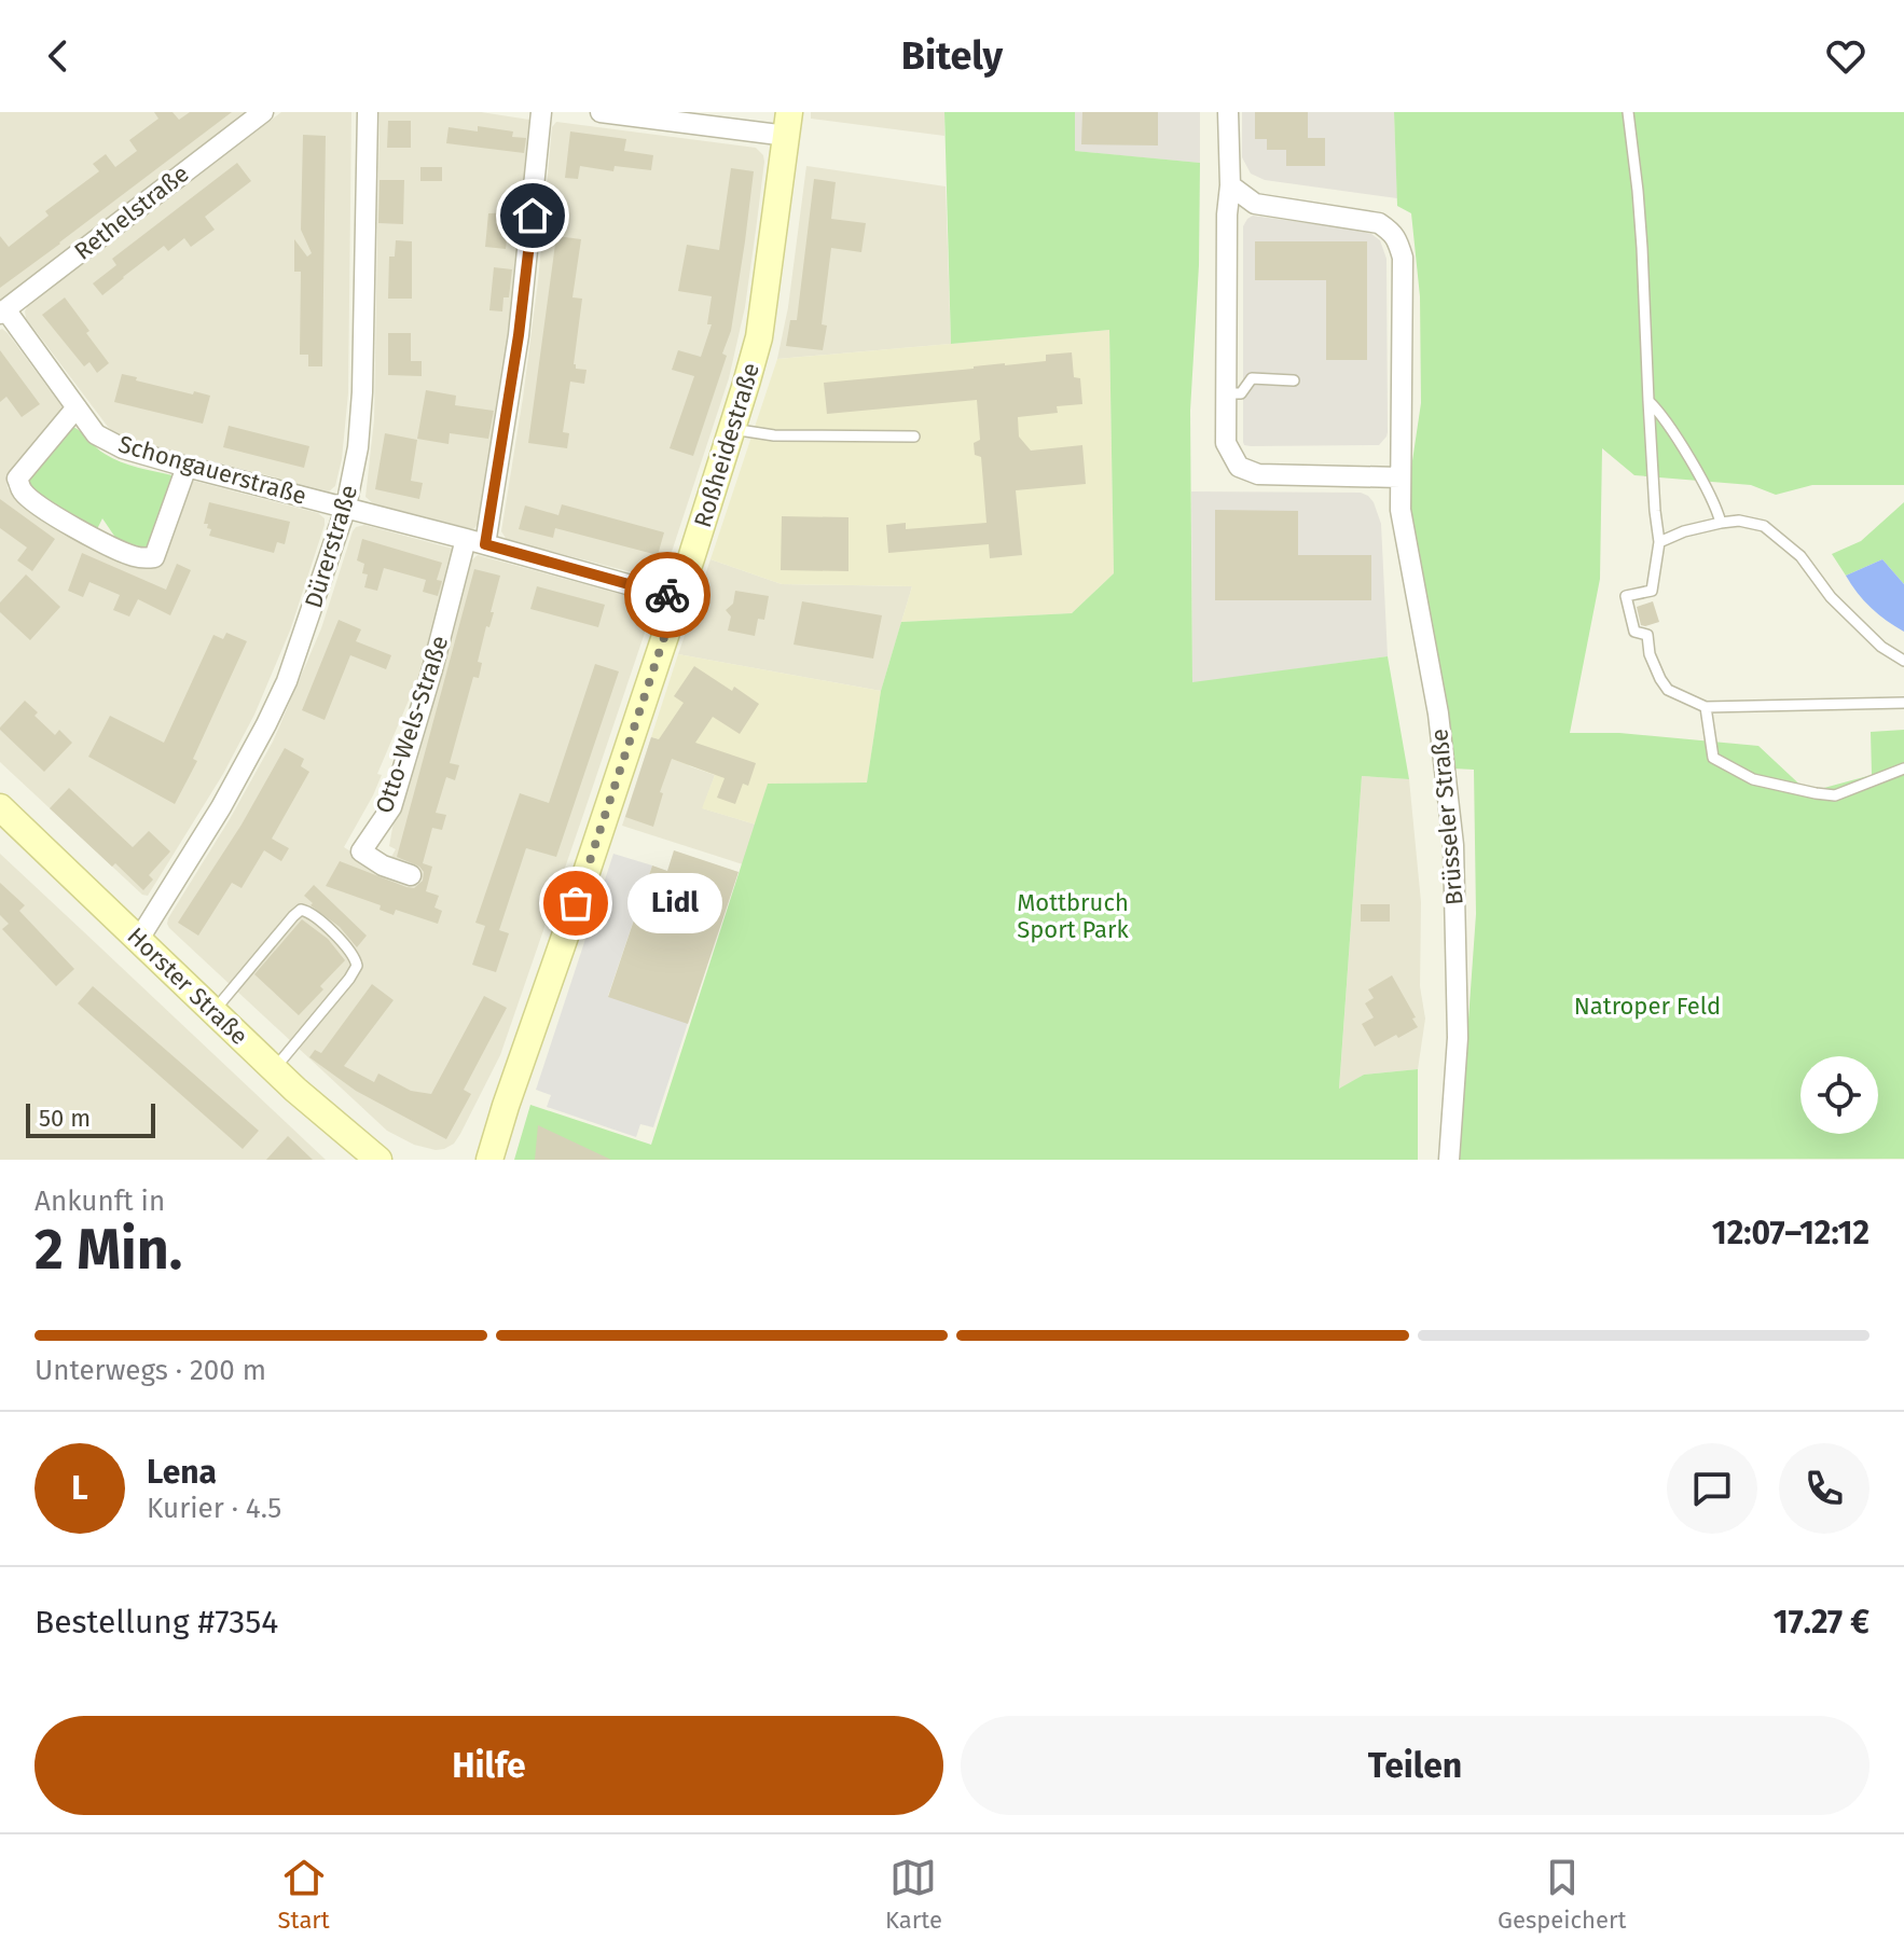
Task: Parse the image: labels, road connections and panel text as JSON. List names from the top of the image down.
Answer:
{
  "streets": {
    "street": [
      "Rethelstraße",
      "Roßheidestraße",
      "Schongauerstraße",
      "Dürerstraße",
      "Otto-Wels-Straße",
      "Brüsseler Straße",
      "Horster Straße"
    ]
  },
  "crossings": [
    ["Rethelstraße", "Schongauerstraße"],
    ["Roßheidestraße", "Schongauerstraße"],
    ["Schongauerstraße", "Dürerstraße"],
    ["Schongauerstraße", "Otto-Wels-Straße"],
    ["Dürerstraße", "Horster Straße"]
  ],
  "parks": ["Mottbruch Sport Park", "Natroper Feld"],
  "places": ["Lidl"],
  "scale_bar": "50 m",
  "page": {
    "header": "Bitely",
    "bubble": "Lidl",
    "scale": "50 m",
    "heading": ["2 Min.", "Ankunft in", "12:07–12:12"],
    "panel": [
      "Lena",
      "Kurier · 4.5",
      "Bestellung #7354",
      "17.27 €"
    ],
    "bar": "Unterwegs · 200 m",
    "round": "L",
    "buttons": ["Hilfe", "Teilen"],
    "tabs": ["Start", "Karte", "Gespeichert"]
  }
}
